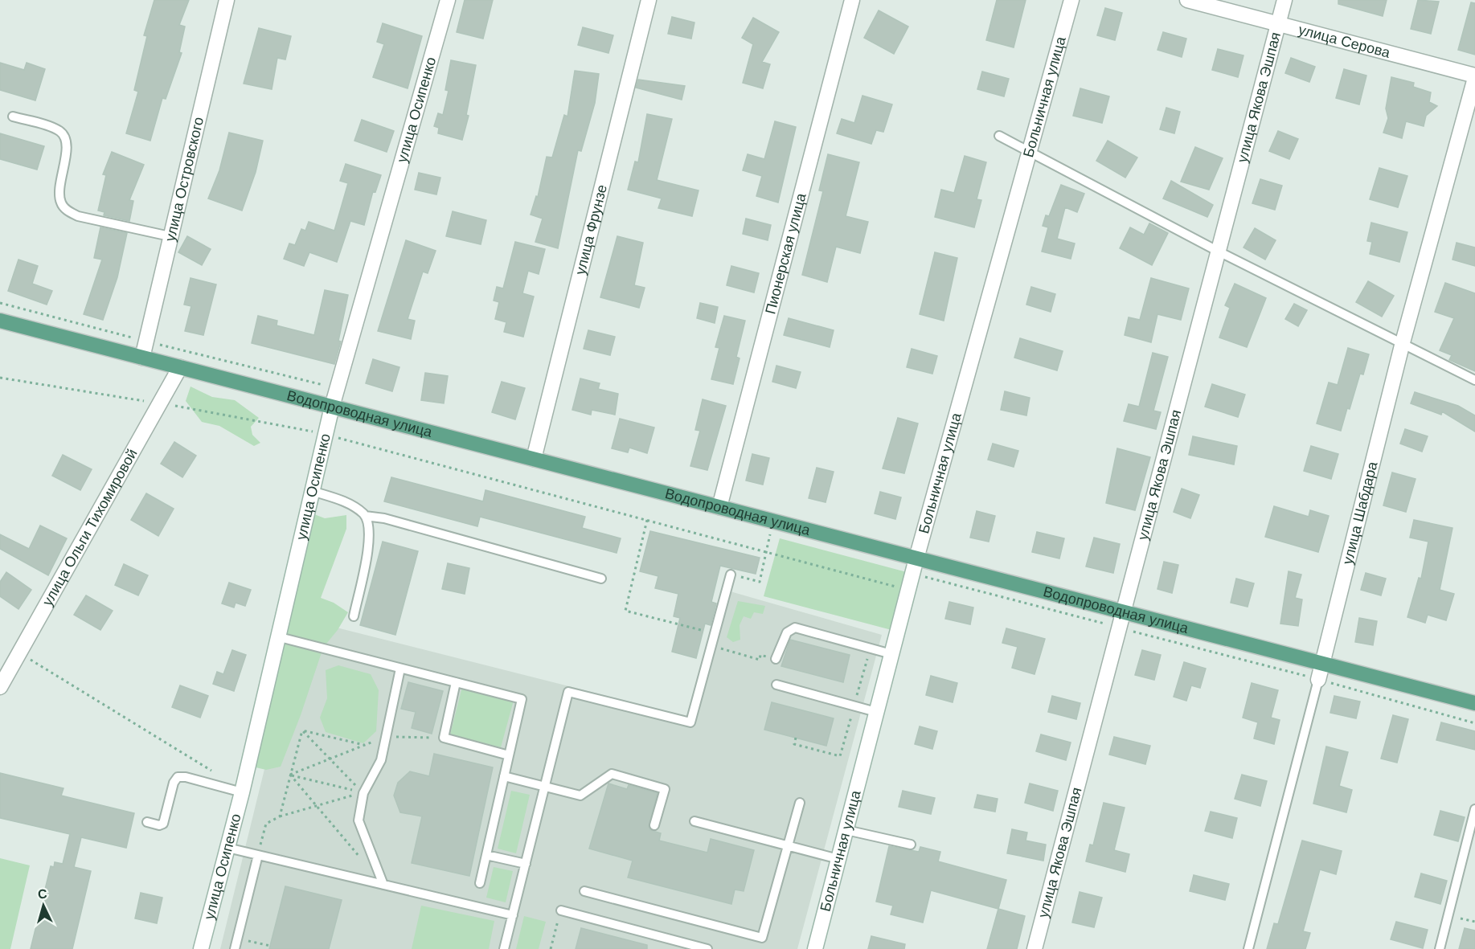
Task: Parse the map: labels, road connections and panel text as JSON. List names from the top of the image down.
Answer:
{
  "streets": {
    "main road": ["Водопроводная улица"],
    "street": [
      "улица Серова",
      "Больничная улица",
      "улица Якова Эшпая",
      "улица Осипенко",
      "улица Островского",
      "улица Фрунзе",
      "Пионерская улица",
      "улица Шабдара",
      "улица Ольги Тихомировой"
    ]
  },
  "crossings": [
    ["улица Серова", "улица Якова Эшпая"],
    ["улица Серова", "улица Шабдара"],
    ["Больничная улица", "Водопроводная улица"],
    ["улица Якова Эшпая", "Водопроводная улица"],
    ["улица Осипенко", "Водопроводная улица"],
    ["улица Островского", "Водопроводная улица"],
    ["улица Фрунзе", "Водопроводная улица"],
    ["Пионерская улица", "Водопроводная улица"],
    ["Водопроводная улица", "улица Шабдара"],
    ["Водопроводная улица", "улица Ольги Тихомировой"]
  ],
  "north": "top"
}
